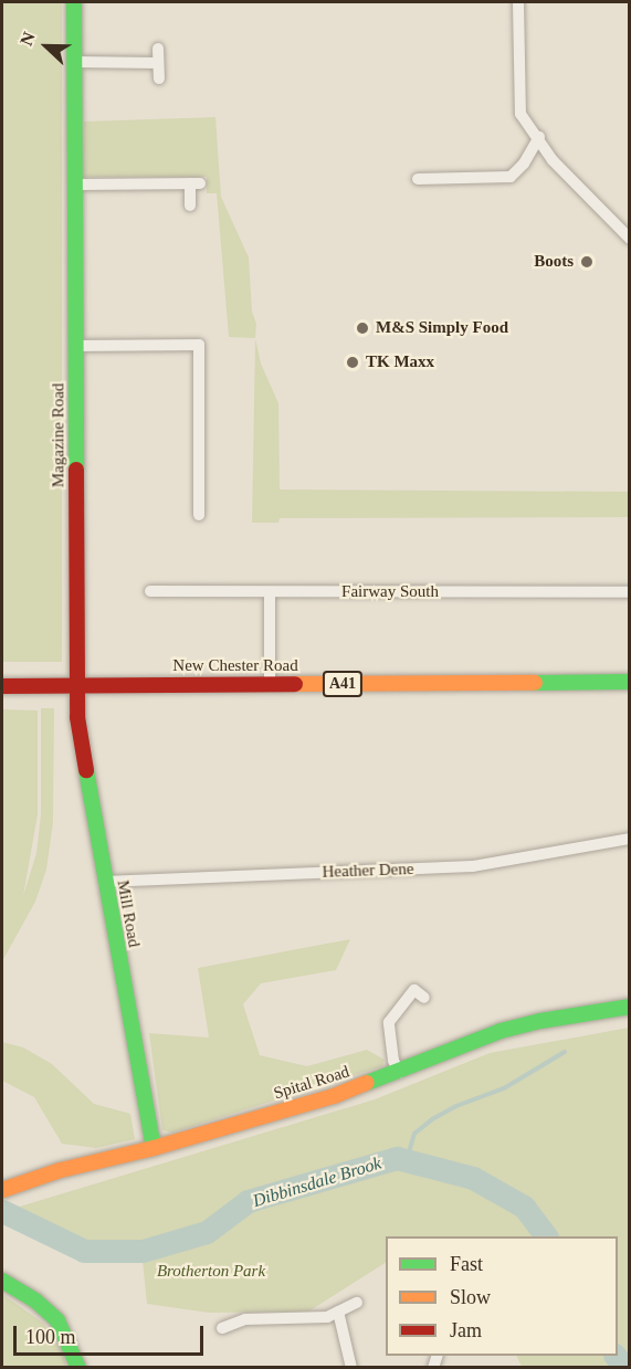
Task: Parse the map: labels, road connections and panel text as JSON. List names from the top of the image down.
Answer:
{
  "streets": {
    "main road": [
      "Magazine Road",
      "New Chester Road",
      "A41",
      "Mill Road",
      "Spital Road"
    ],
    "street": ["Fairway South", "Heather Dene"]
  },
  "crossings": [
    ["Magazine Road", "New Chester Road"],
    ["Magazine Road", "Mill Road"],
    ["New Chester Road", "Mill Road"],
    ["Heather Dene", "Mill Road"],
    ["Mill Road", "Spital Road"]
  ],
  "water": ["Dibbinsdale Brook"],
  "parks": ["Brotherton Park"],
  "places": ["Boots", "M&S Simply Food", "TK Maxx"],
  "legend": ["Fast", "Slow", "Jam"],
  "scale_bar": "100 m",
  "north": "left"
}
